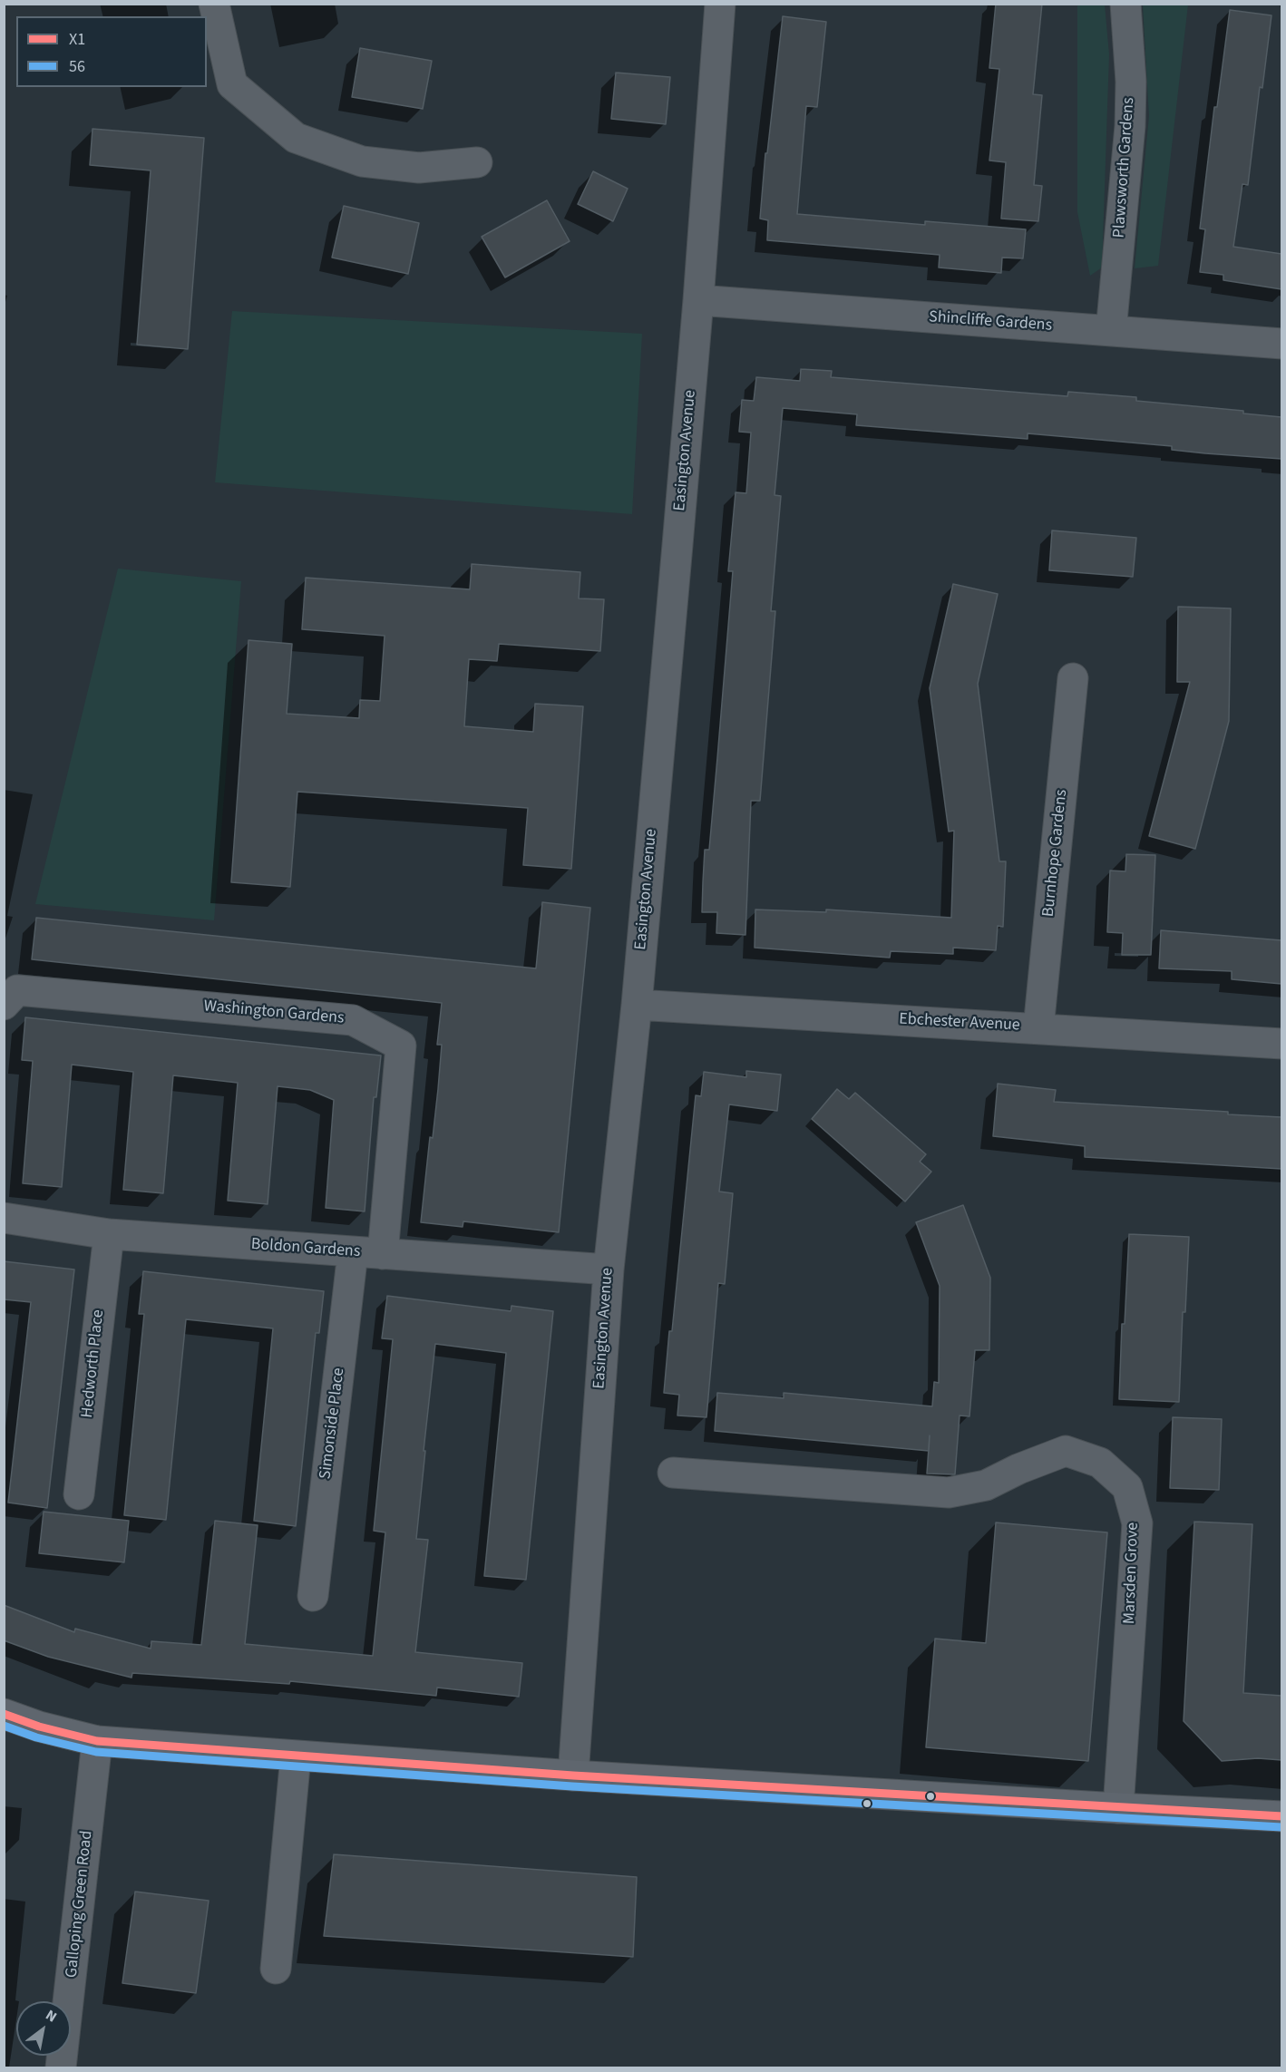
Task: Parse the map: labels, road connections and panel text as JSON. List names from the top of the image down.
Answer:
{
  "streets": {
    "street": [
      "Plawsworth Gardens",
      "Shincliffe Gardens",
      "Easington Avenue",
      "Burnhope Gardens",
      "Washington Gardens",
      "Ebchester Avenue",
      "Boldon Gardens",
      "Hedworth Place",
      "Simonside Place",
      "Marsden Grove",
      "Galloping Green Road"
    ]
  },
  "crossings": [
    ["Plawsworth Gardens", "Shincliffe Gardens"],
    ["Shincliffe Gardens", "Easington Avenue"],
    ["Easington Avenue", "Ebchester Avenue"],
    ["Easington Avenue", "Boldon Gardens"],
    ["Burnhope Gardens", "Ebchester Avenue"],
    ["Washington Gardens", "Boldon Gardens"],
    ["Boldon Gardens", "Hedworth Place"],
    ["Boldon Gardens", "Simonside Place"]
  ],
  "lines": ["transit line X1", "transit line 56"],
  "legend": ["X1", "56"],
  "north": "top right"
}
